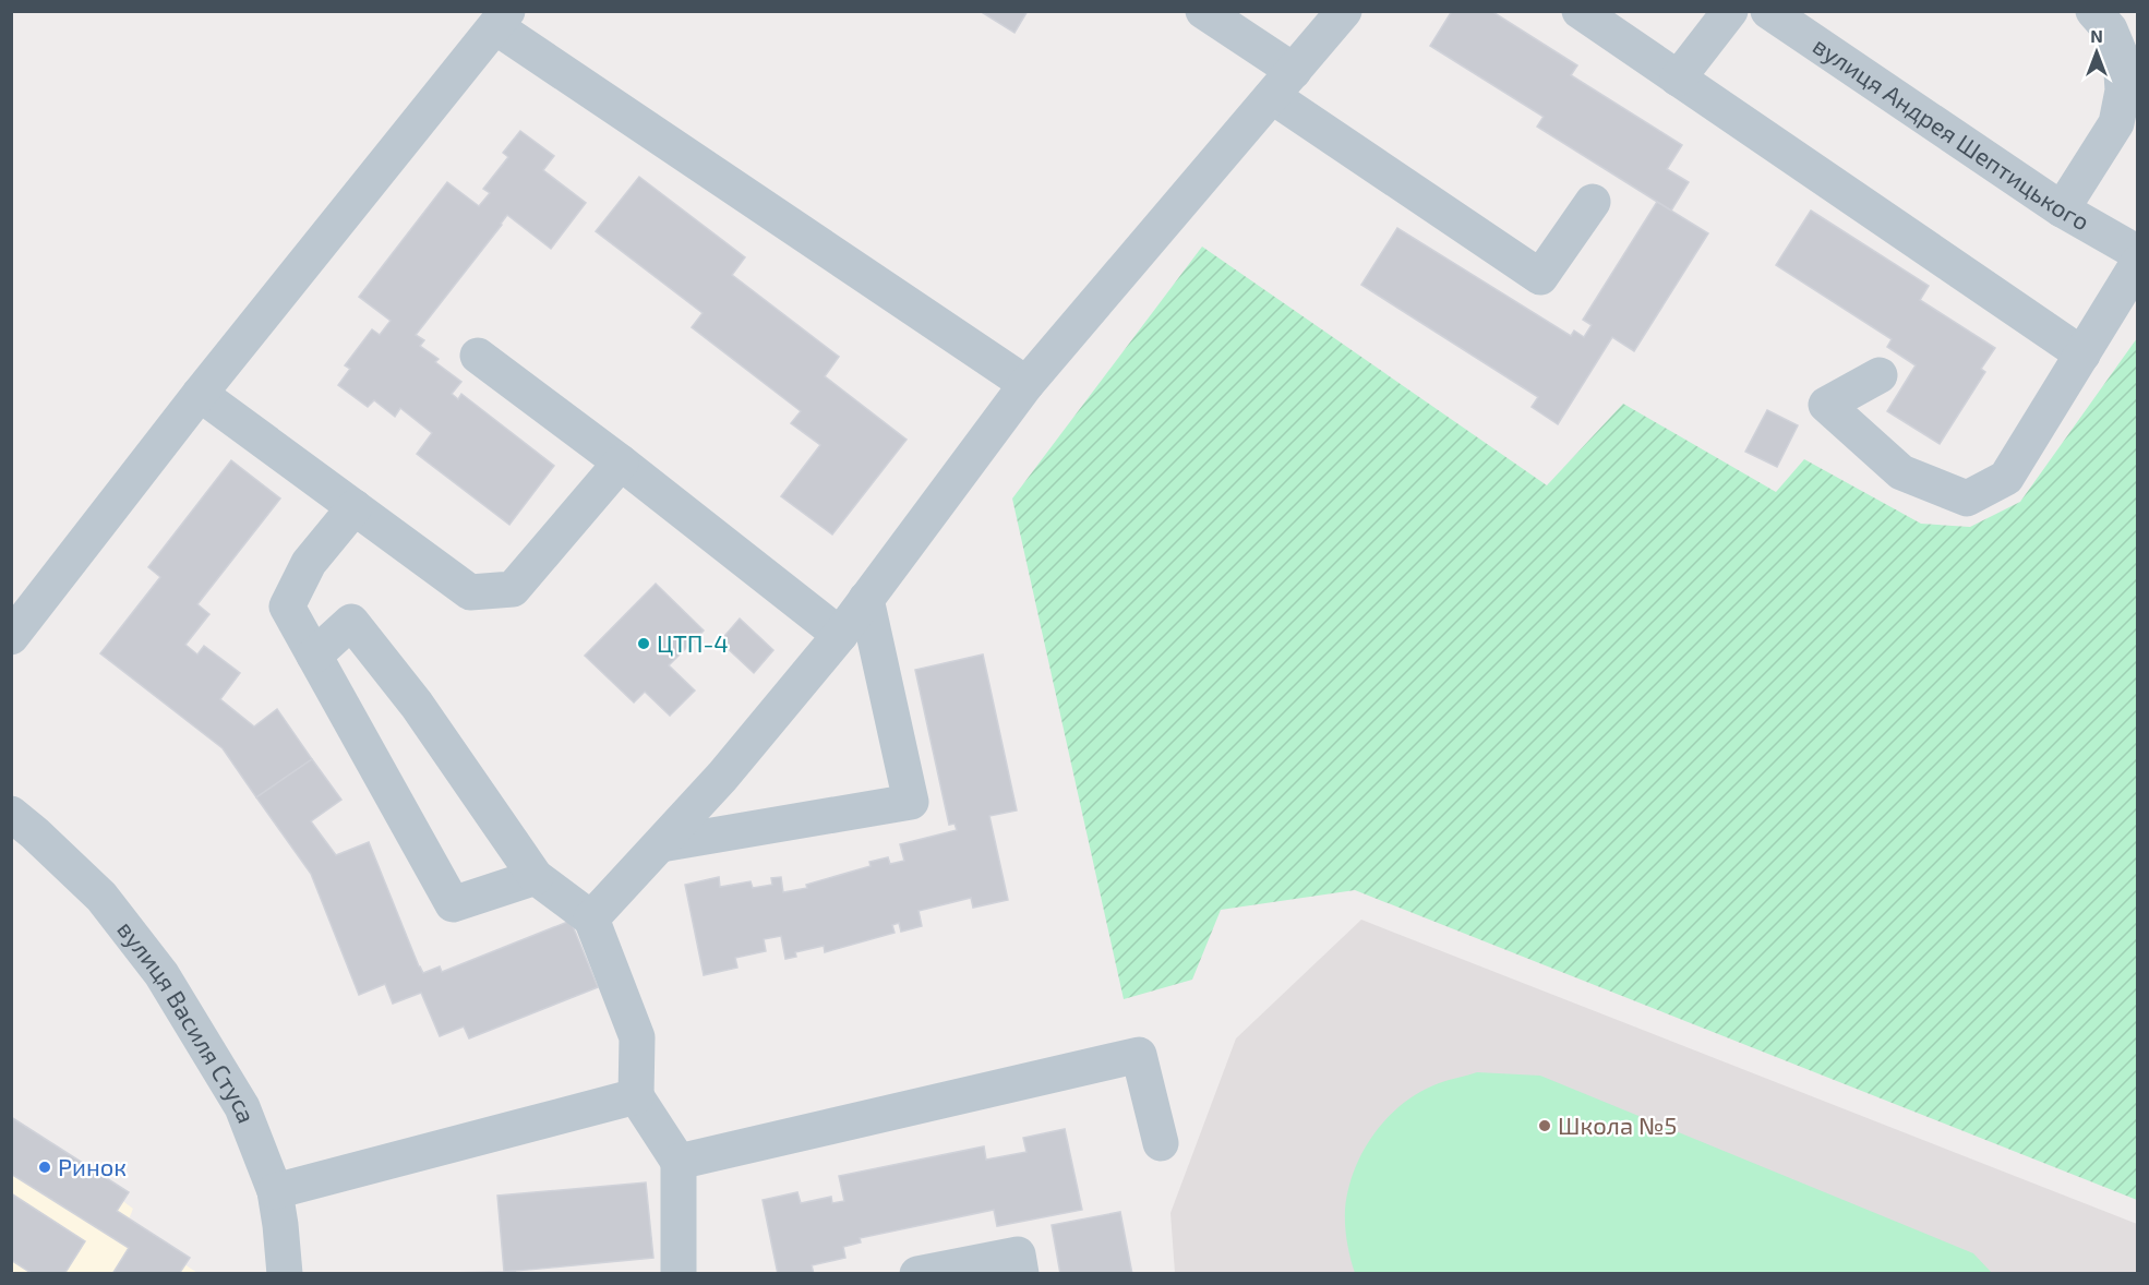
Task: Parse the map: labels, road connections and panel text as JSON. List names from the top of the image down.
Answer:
{
  "streets": {
    "street": ["вулиця Андрея Шептицького", "вулиця Василя Стуса"]
  },
  "places": ["ЦТП-4", "Школа №5", "Ринок"],
  "north": "top"
}
